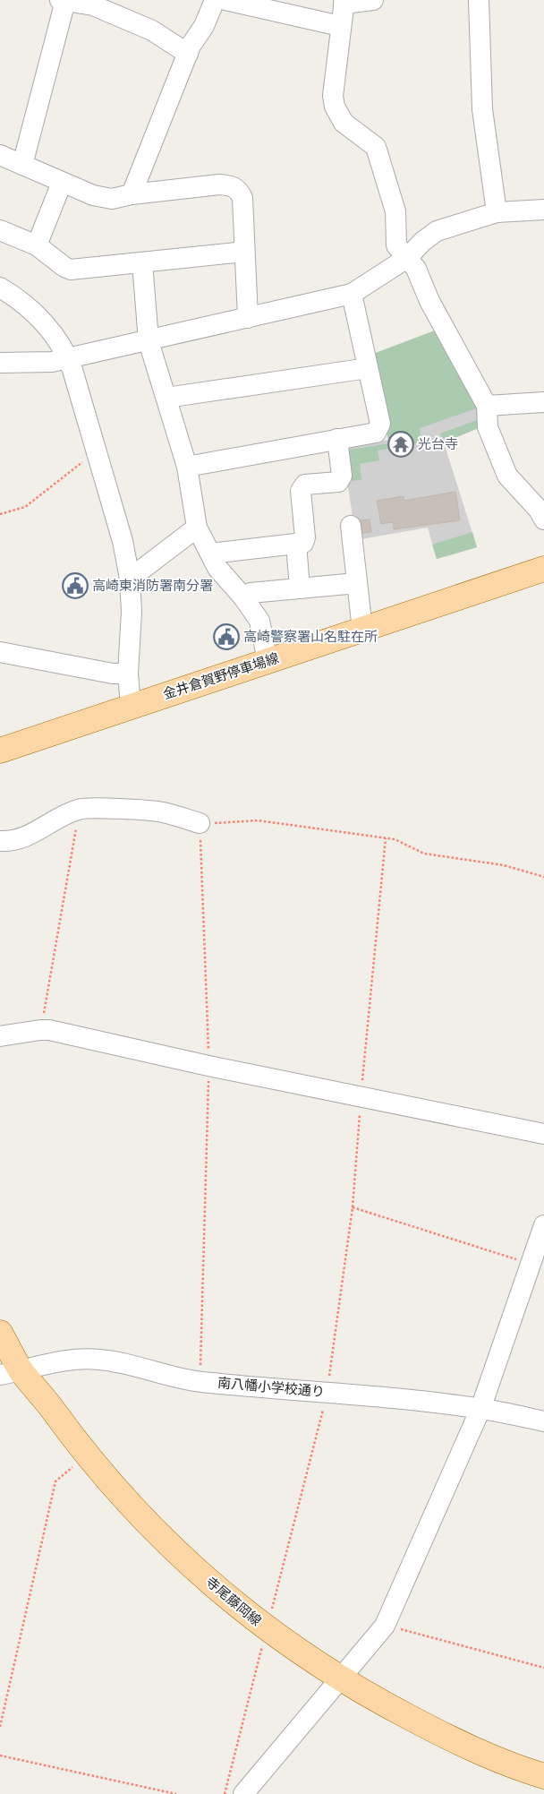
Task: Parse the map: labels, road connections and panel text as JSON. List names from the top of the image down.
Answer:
{
  "streets": {
    "main road": ["金井倉賀野停車場線", "寺尾藤岡線"],
    "street": ["南八幡小学校通り"]
  },
  "crossings": [
    ["南八幡小学校通り", "寺尾藤岡線"]
  ],
  "places": {
    "temple": ["光台寺"],
    "public building": ["高崎東消防署南分署", "高崎警察署山名駐在所"]
  }
}
